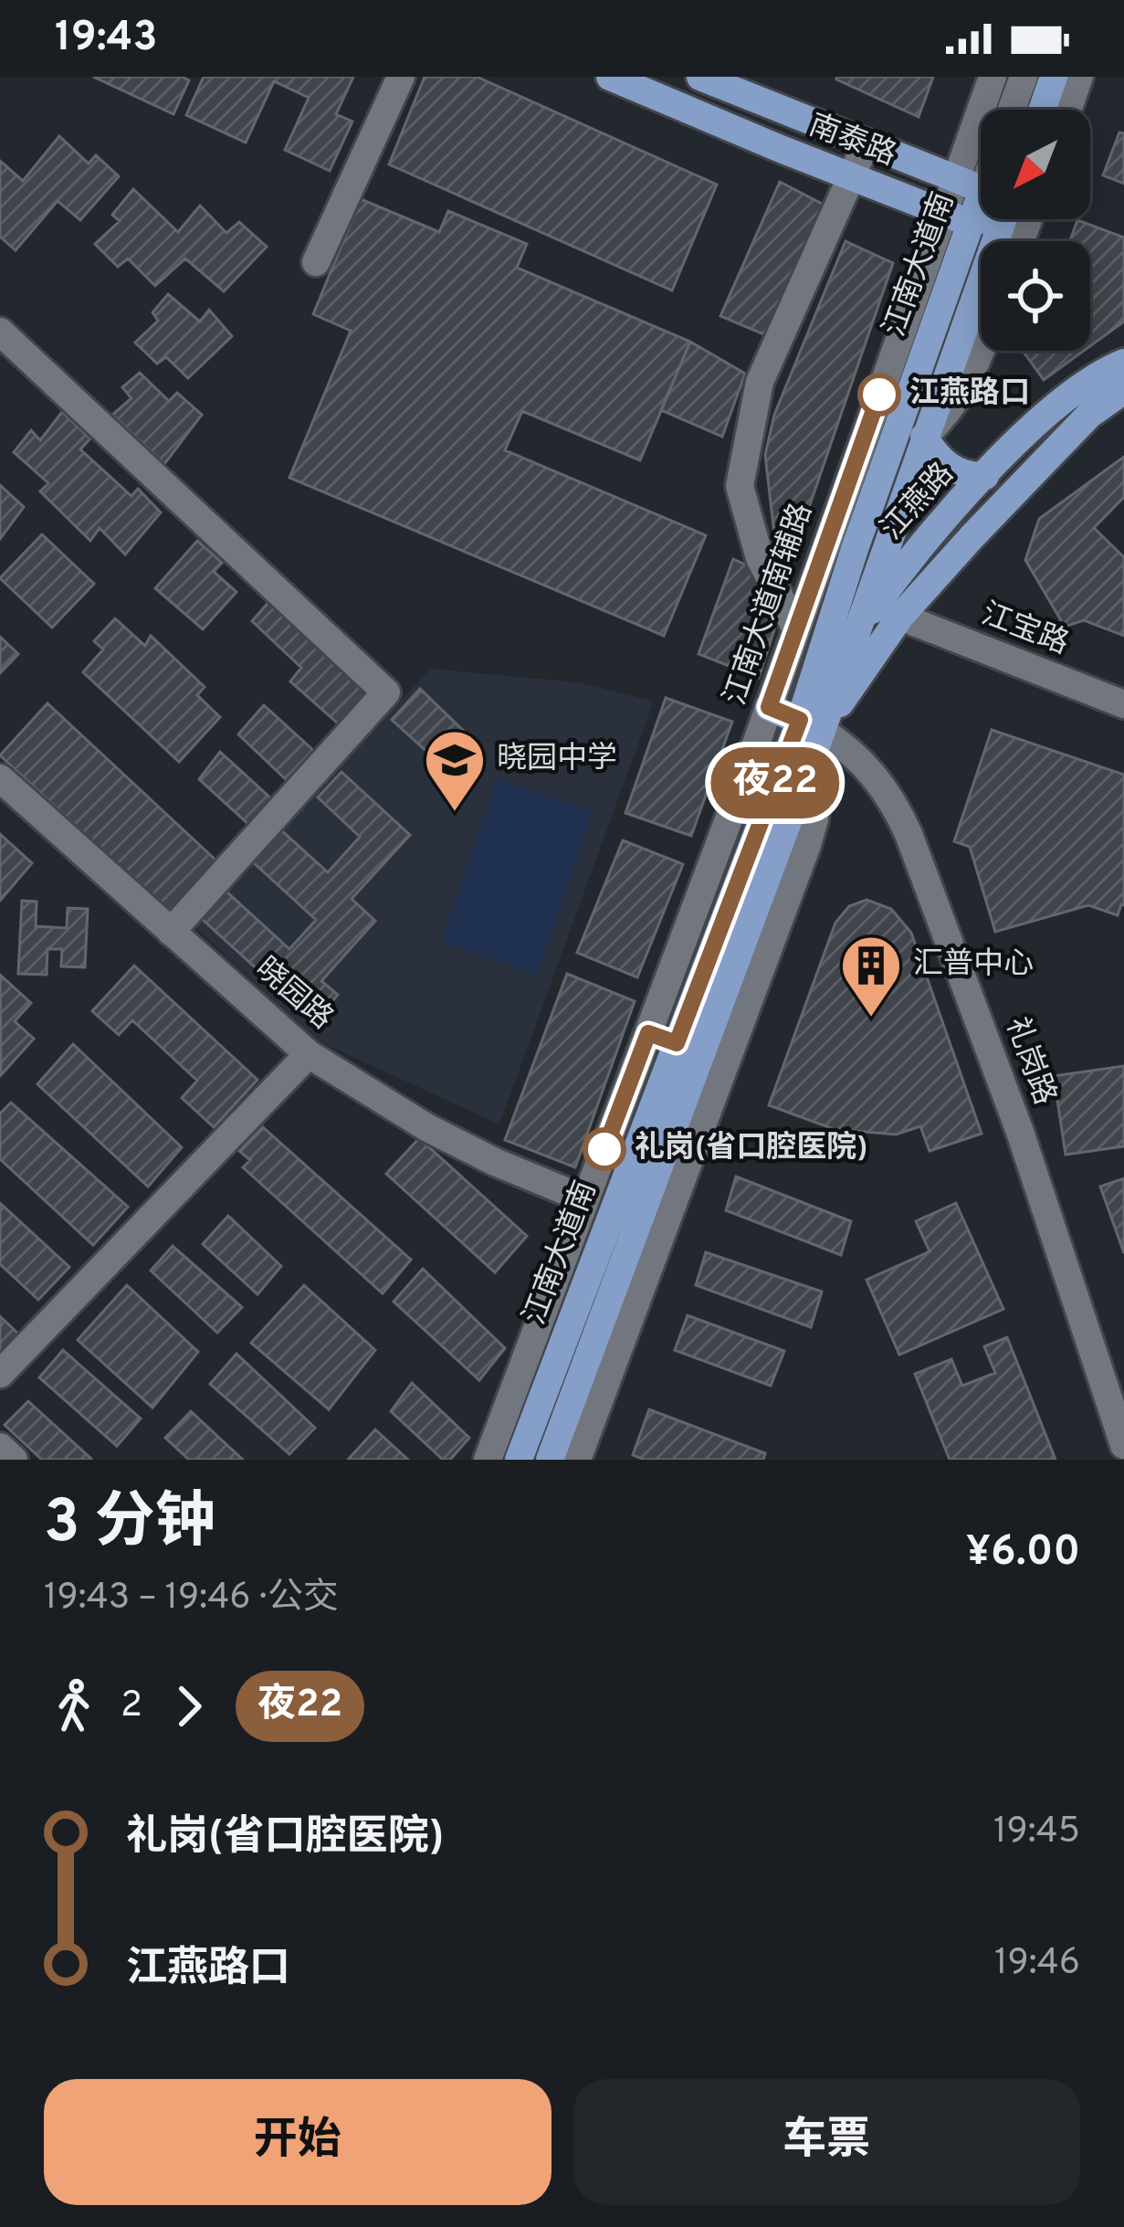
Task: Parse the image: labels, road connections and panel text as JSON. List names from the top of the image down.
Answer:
{
  "streets": {
    "main road": ["南泰路", "江南大道南", "江燕路"],
    "street": [
      "江南大道南辅路",
      "江宝路",
      "晓园路",
      "礼岗路"
    ]
  },
  "crossings": [
    ["南泰路", "江南大道南"],
    ["南泰路", "江南大道南辅路"],
    ["江南大道南", "江燕路"],
    ["江南大道南", "江南大道南辅路"],
    ["江南大道南", "礼岗路"],
    ["江燕路", "江宝路"],
    ["江燕路", "礼岗路"],
    ["江南大道南辅路", "晓园路"]
  ],
  "places": {
    "other": ["江燕路口", "礼岗(省口腔医院)"],
    "school or university": ["晓园中学"],
    "building": ["汇普中心"]
  },
  "lines": ["bus line 夜22"],
  "north": "bottom left",
  "page": {
    "status": "19:43",
    "on_map": "夜22",
    "heading": ["3 分钟", "19:43 – 19:46 · 公交", "¥6.00"],
    "legs": ["2", "夜22"],
    "list": [
      {
        "name": "礼岗(省口腔医院)",
        "value": "19:45"
      },
      {
        "name": "江燕路口",
        "value": "19:46"
      }
    ],
    "buttons": ["开始", "车票"]
  }
}
